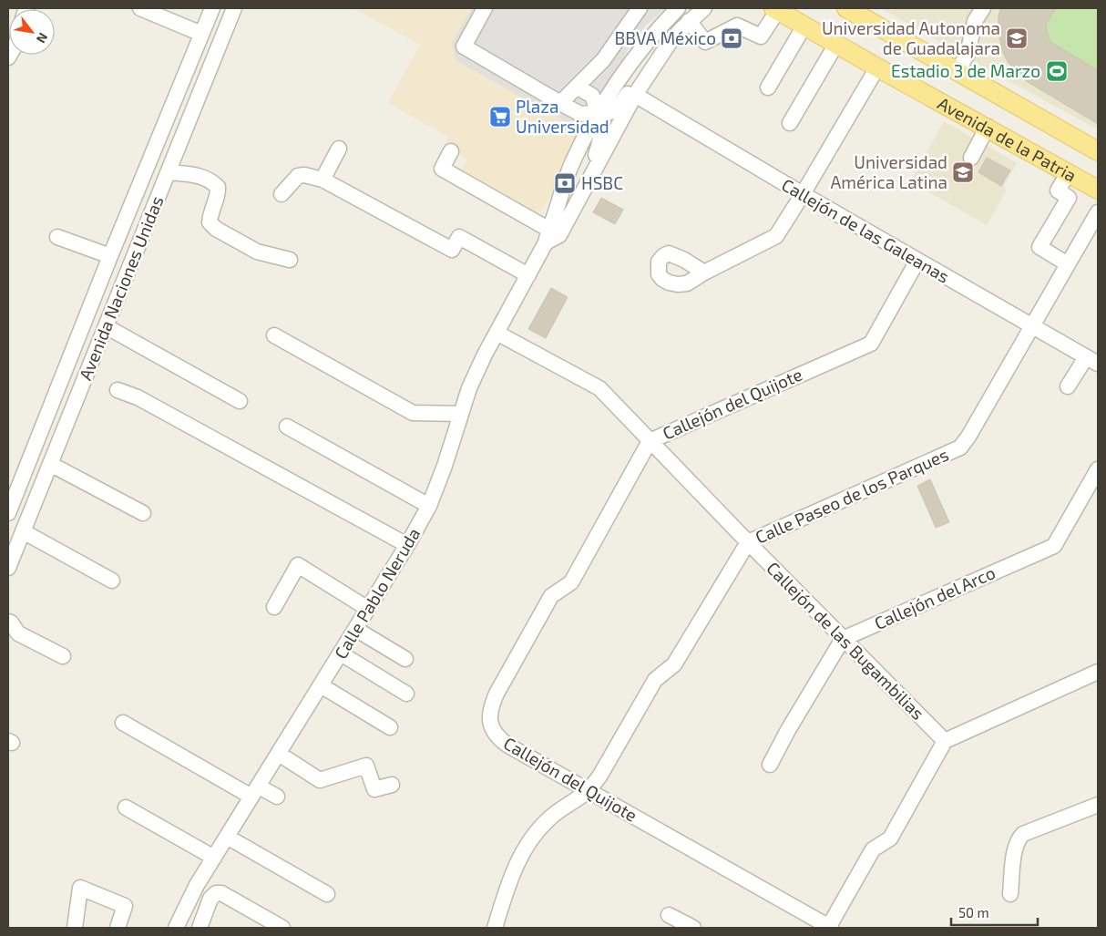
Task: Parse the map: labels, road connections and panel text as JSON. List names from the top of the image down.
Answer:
{
  "streets": {
    "main road": ["Avenida de la Patria"],
    "street": [
      "Callejón de las Galeanas",
      "Avenida Naciones Unidas",
      "Callejón del Quijote",
      "Calle Paseo de los Parques",
      "Calle Pablo Neruda",
      "Callejón del Arco",
      "Callejón de las Bugambilias"
    ]
  },
  "crossings": [
    ["Callejón de las Galeanas", "Callejón del Quijote"],
    ["Callejón de las Galeanas", "Calle Paseo de los Parques"],
    ["Callejón de las Galeanas", "Calle Pablo Neruda"],
    ["Callejón del Quijote", "Calle Paseo de los Parques"],
    ["Callejón del Quijote", "Callejón de las Bugambilias"],
    ["Calle Paseo de los Parques", "Callejón de las Bugambilias"],
    ["Calle Pablo Neruda", "Callejón de las Bugambilias"],
    ["Callejón del Arco", "Callejón de las Bugambilias"]
  ],
  "places": {
    "bank": ["BBVA México", "HSBC"],
    "school or university": ["Universidad Autonoma de Guadalajara", "Universidad América Latina"],
    "sports": ["Estadio 3 de Marzo"],
    "supermarket": ["Plaza Universidad"]
  },
  "scale_bar": "50 m",
  "north": "bottom right"
}
